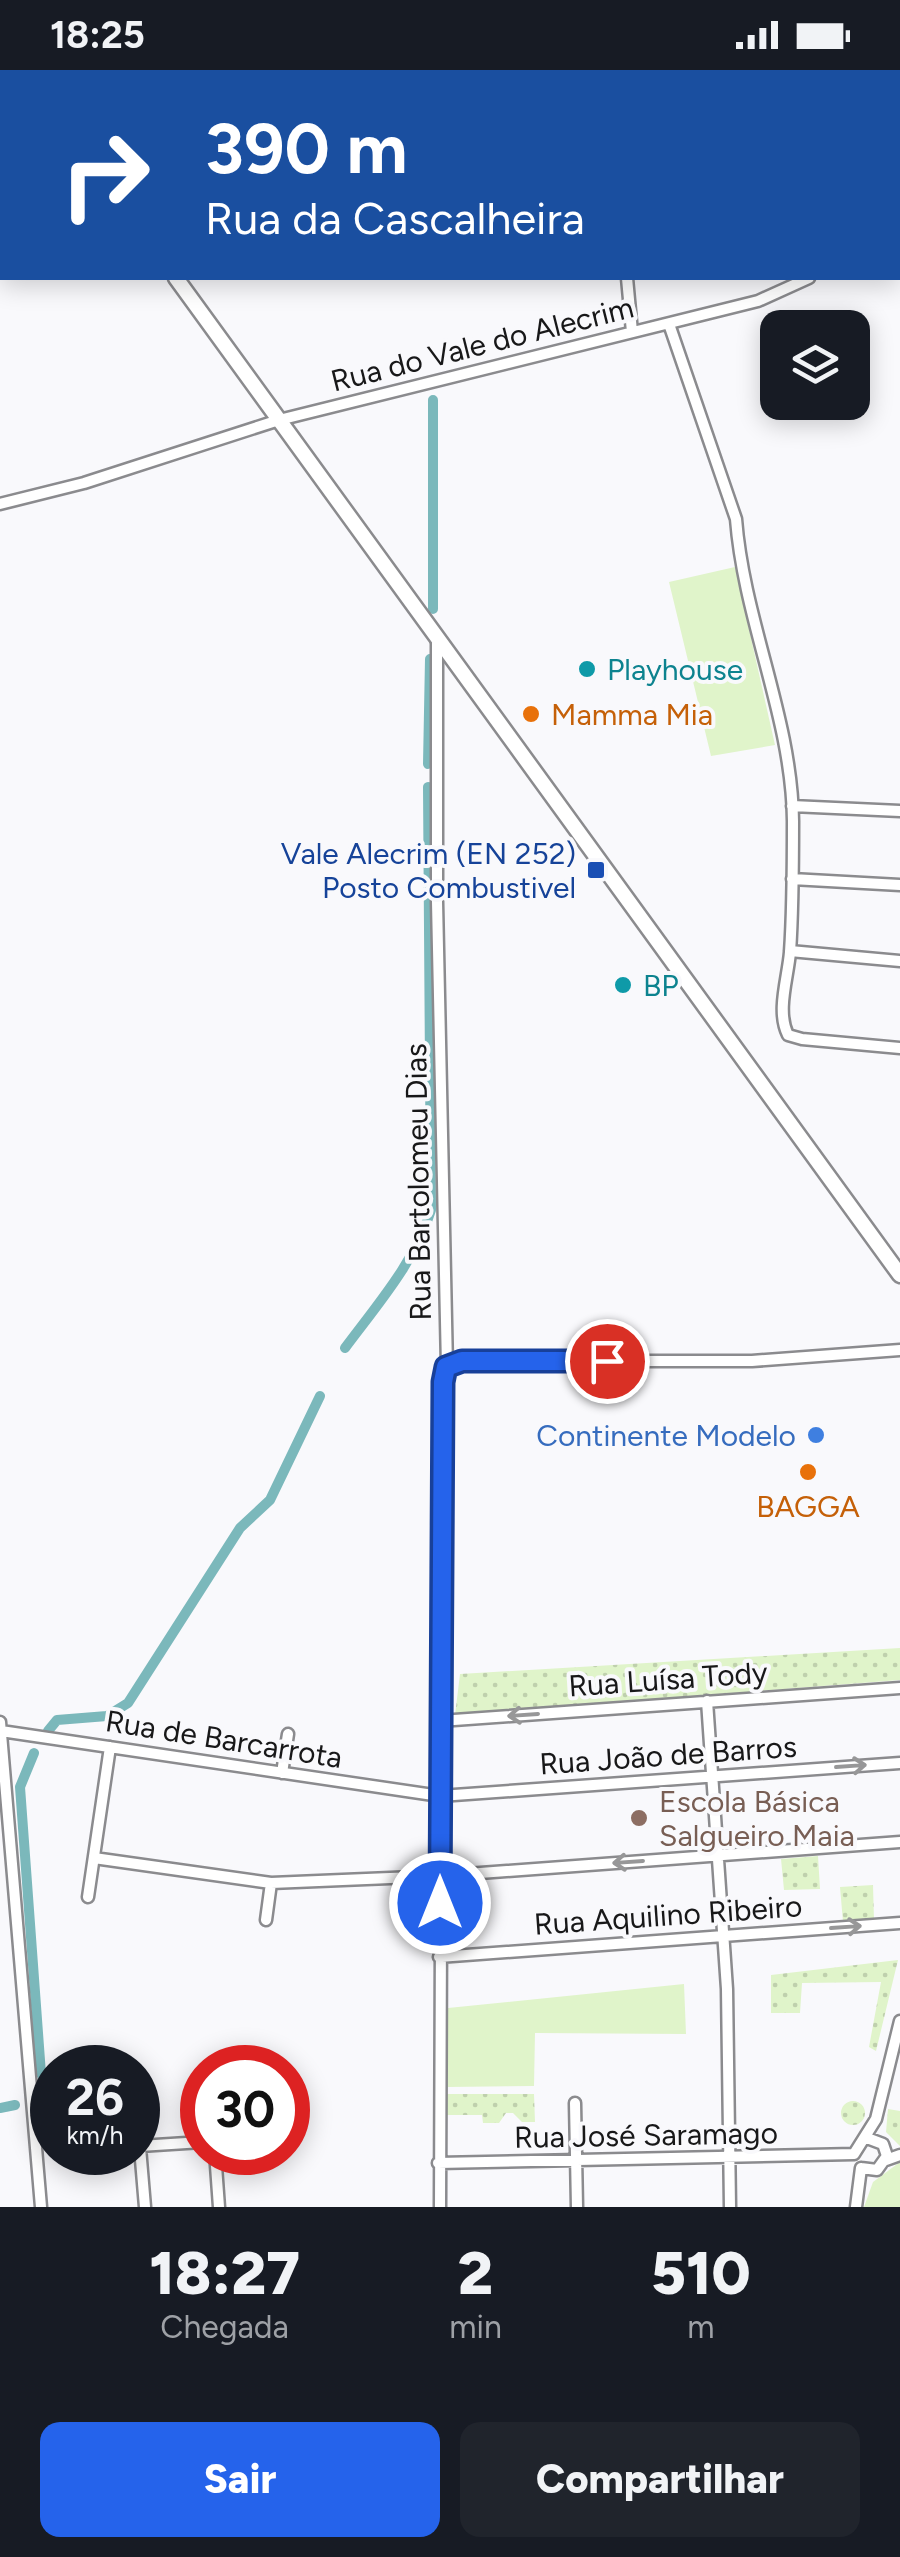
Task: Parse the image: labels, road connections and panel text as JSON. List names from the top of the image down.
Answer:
{
  "streets": {
    "street": [
      "Rua do Vale do Alecrim",
      "Rua Bartolomeu Dias",
      "Rua Luísa Tody",
      "Rua de Barcarrota",
      "Rua João de Barros",
      "Rua Aquilino Ribeiro",
      "Rua José Saramago"
    ]
  },
  "crossings": [
    ["Rua Bartolomeu Dias", "Rua Luísa Tody"],
    ["Rua Bartolomeu Dias", "Rua de Barcarrota"],
    ["Rua Bartolomeu Dias", "Rua João de Barros"],
    ["Rua Bartolomeu Dias", "Rua Aquilino Ribeiro"],
    ["Rua Bartolomeu Dias", "Rua José Saramago"],
    ["Rua de Barcarrota", "Rua João de Barros"]
  ],
  "one_way": ["Rua Luísa Tody"],
  "places": {
    "other": [
      "Playhouse",
      "Mamma Mia",
      "BP",
      "Continente Modelo",
      "BAGGA",
      "Escola Básica Salgueiro Maia"
    ],
    "transit": ["Vale Alecrim (EN 252) Posto Combustivel"]
  },
  "page": {
    "status": "18:25",
    "turn": ["390 m", "Rua da Cascalheira"],
    "speed": "26 km/h",
    "limit": "30",
    "eta": [
      "18:27",
      "Chegada",
      "2",
      "min",
      "510",
      "m"
    ],
    "buttons": ["Sair", "Compartilhar"]
  }
}
